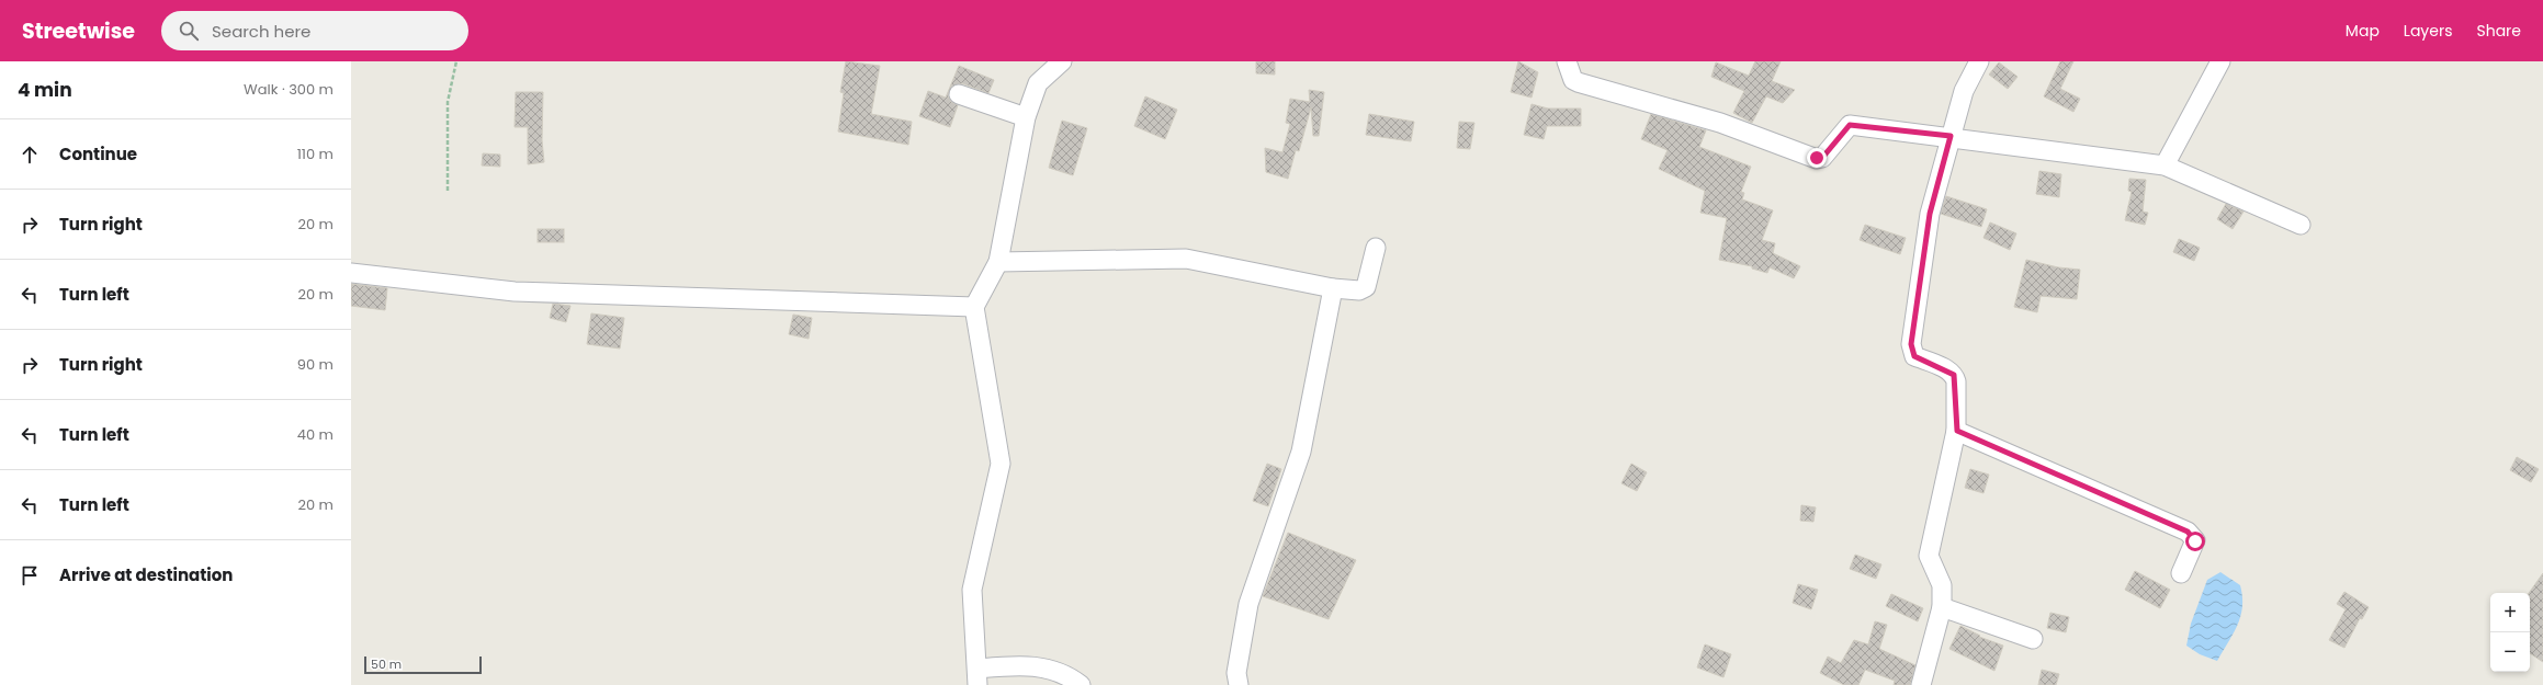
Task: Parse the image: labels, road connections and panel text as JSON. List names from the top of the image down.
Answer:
{
  "scale_bar": "50 m",
  "page": {
    "header": "Streetwise",
    "search": "Search here",
    "nav": ["Map", "Layers", "Share"],
    "heading": ["4 min", "Walk · 300 m"],
    "list": [
      ["Continue", "110 m"],
      ["Turn right", "20 m"],
      ["Turn left", "20 m"],
      ["Turn right", "90 m"],
      ["Turn left", "40 m"],
      ["Turn left", "20 m"],
      "Arrive at destination"
    ],
    "map_buttons": ["+", "−"],
    "scale": "50 m"
  }
}
